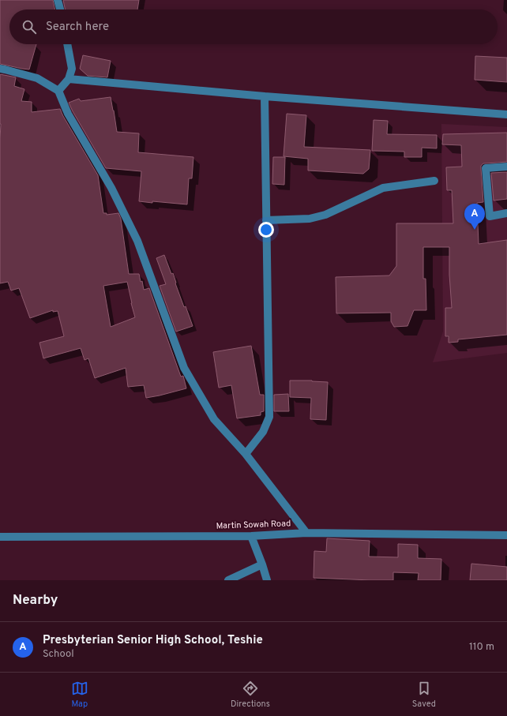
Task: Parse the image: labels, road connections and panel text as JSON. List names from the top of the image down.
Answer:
{
  "streets": {
    "street": ["Martin Sowah Road"]
  },
  "page": {
    "search": "Search here",
    "pins": "A",
    "heading": "Nearby",
    "list": [
      {
        "mark": "A",
        "name": "Presbyterian Senior High School, Teshie",
        "note": "School",
        "value": "110 m"
      }
    ],
    "nav": ["Map", "Directions", "Saved"]
  }
}
